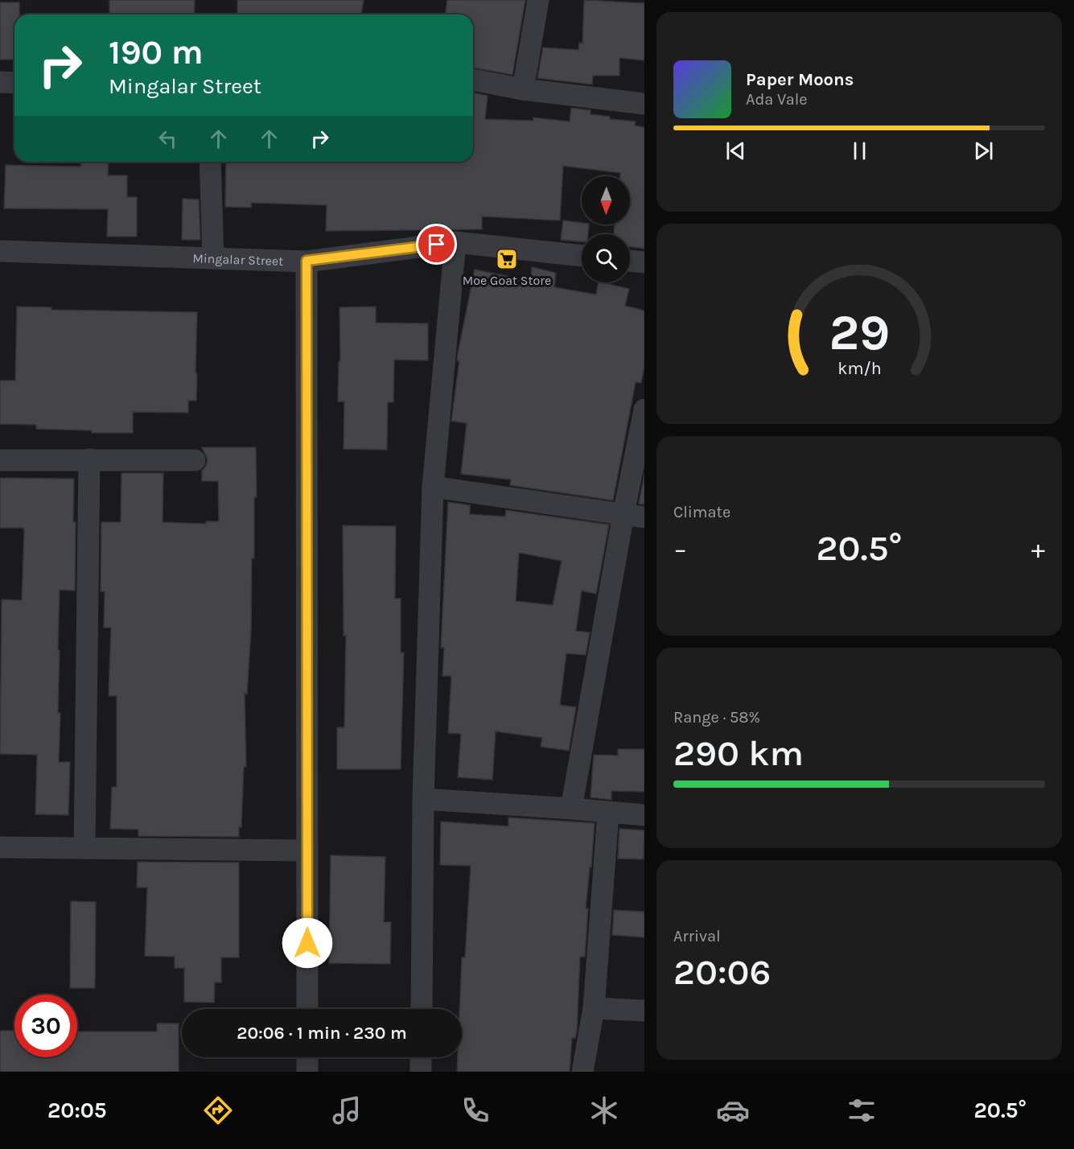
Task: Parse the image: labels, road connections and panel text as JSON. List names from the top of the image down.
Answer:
{
  "streets": {
    "street": ["Mingalar Street"]
  },
  "places": {
    "supermarket": ["Moe Goat Store"]
  },
  "north": "bottom",
  "page": {
    "turn": ["190 m", "Mingalar Street"],
    "song": ["Paper Moons", "Ada Vale"],
    "tile": [
      "Climate",
      ["Range · 58%", "290 km"],
      ["Arrival", "20:06"]
    ],
    "heat": ["−", "20.5°", "+"],
    "limit": "30",
    "trip": "20:06 · 1 min · 230 m",
    "tabs": ["20:05", "20.5°"],
    "gauge": ["29", "km/h"]
  }
}
